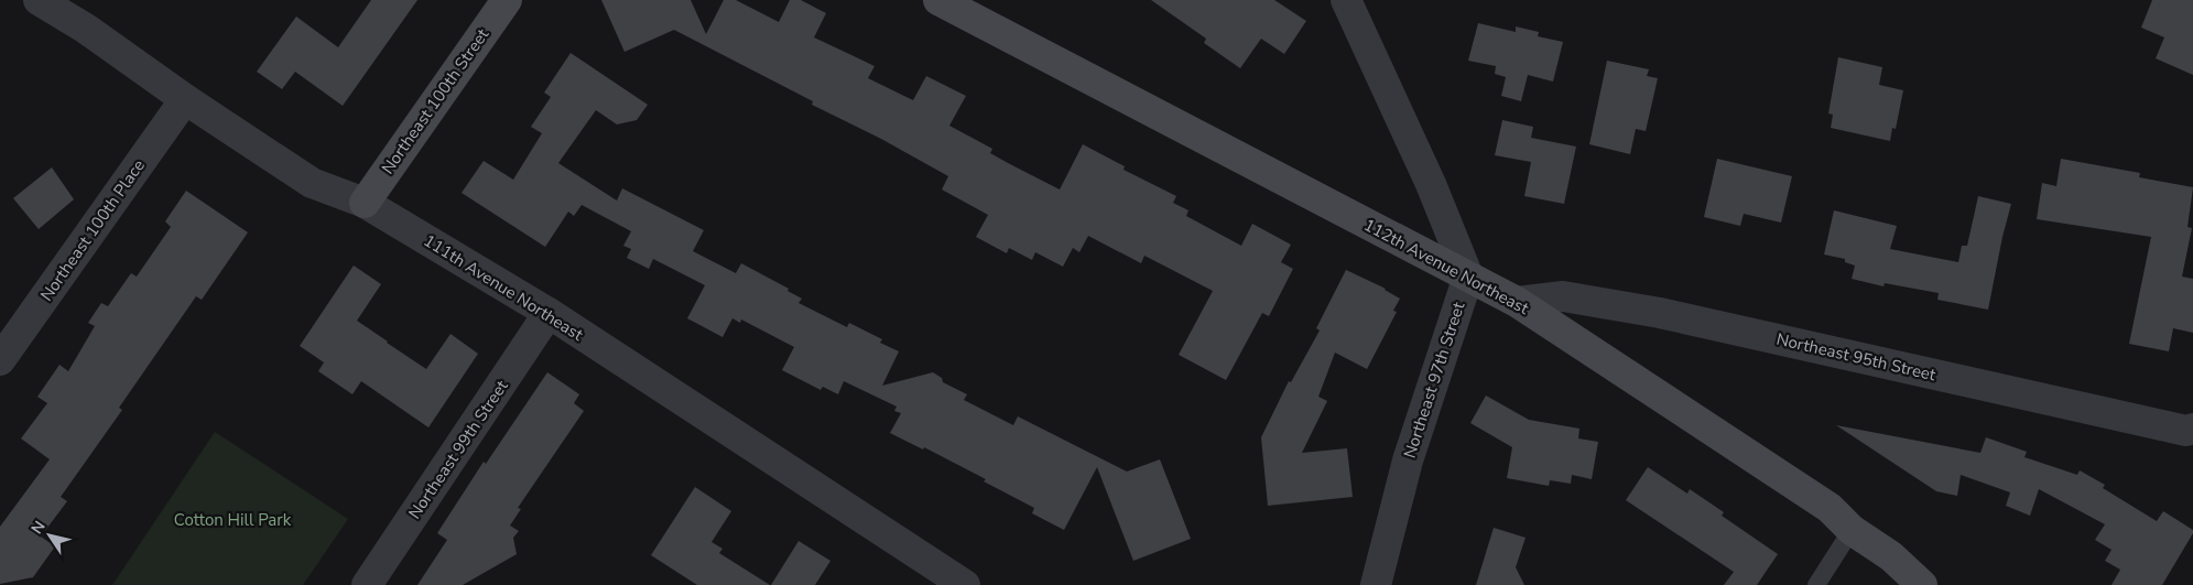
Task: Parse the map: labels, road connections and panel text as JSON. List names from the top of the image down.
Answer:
{
  "streets": {
    "street": [
      "Northeast 100th Street",
      "Northeast 100th Place",
      "112th Avenue Northeast",
      "111th Avenue Northeast",
      "Northeast 95th Street",
      "Northeast 97th Street",
      "Northeast 99th Street"
    ]
  },
  "crossings": [
    ["Northeast 100th Street", "111th Avenue Northeast"],
    ["Northeast 100th Place", "111th Avenue Northeast"],
    ["112th Avenue Northeast", "Northeast 95th Street"],
    ["112th Avenue Northeast", "Northeast 97th Street"],
    ["111th Avenue Northeast", "Northeast 99th Street"]
  ],
  "parks": ["Cotton Hill Park"],
  "north": "top left"
}
